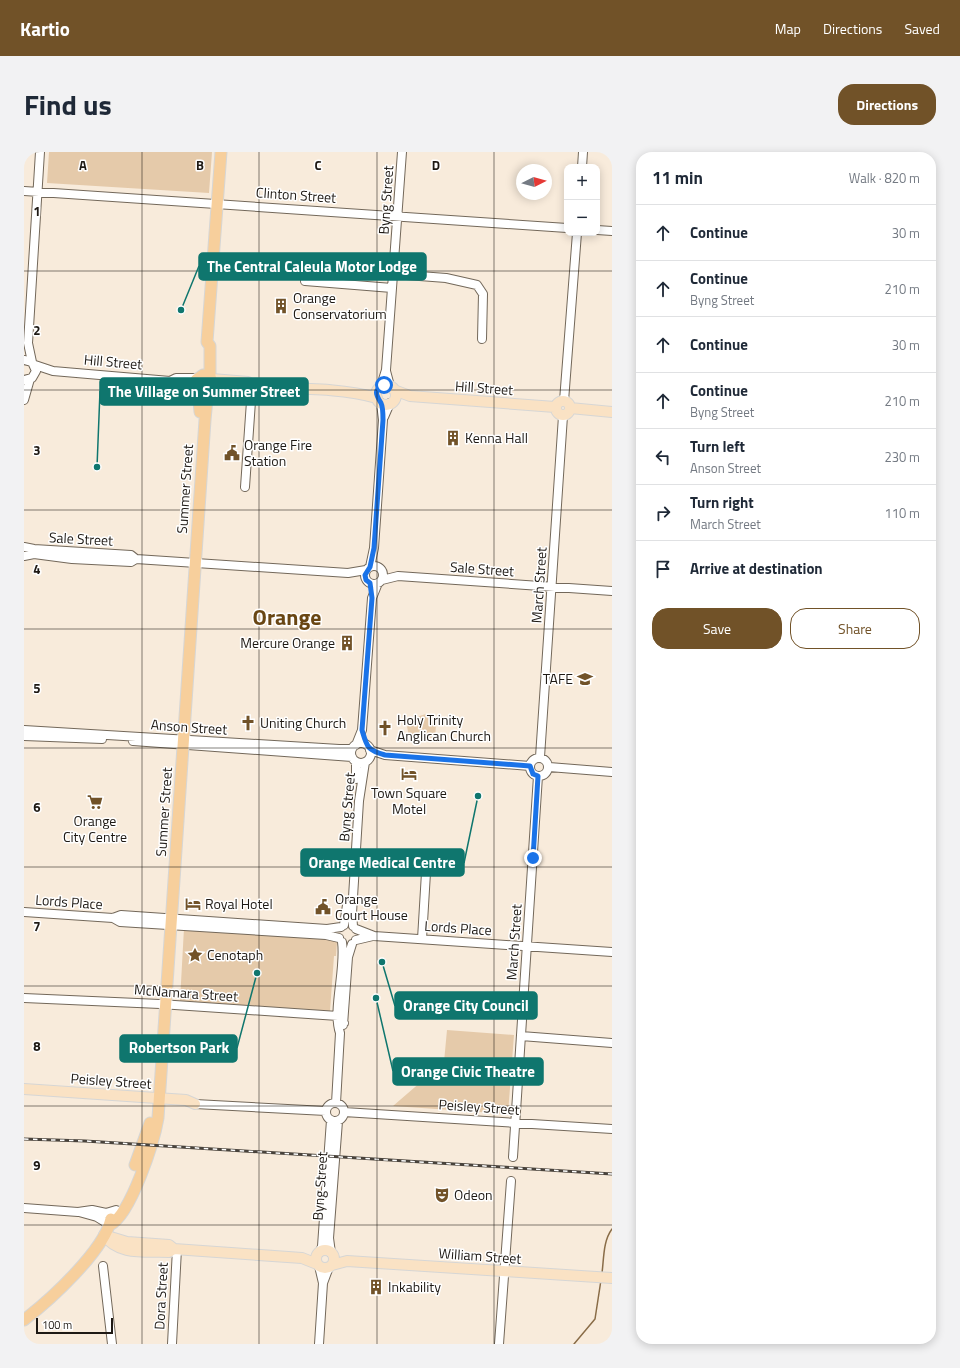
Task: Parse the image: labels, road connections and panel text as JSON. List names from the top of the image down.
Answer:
{
  "streets": {
    "highway": ["Summer Street"],
    "main road": ["Hill Street", "Peisley Street", "William Street"],
    "street": [
      "Clinton Street",
      "Byng Street",
      "Sale Street",
      "March Street",
      "Anson Street",
      "Lords Place",
      "McNamara Street",
      "Dora Street"
    ]
  },
  "crossings": [
    ["Clinton Street", "Byng Street"],
    ["Clinton Street", "Summer Street"],
    ["Byng Street", "Hill Street"],
    ["Byng Street", "Sale Street"],
    ["Byng Street", "Anson Street"],
    ["Byng Street", "Lords Place"],
    ["Byng Street", "Peisley Street"],
    ["Byng Street", "William Street"],
    ["Hill Street", "Summer Street"],
    ["Hill Street", "March Street"],
    ["Summer Street", "Sale Street"],
    ["Summer Street", "Anson Street"],
    ["Summer Street", "Lords Place"],
    ["Summer Street", "McNamara Street"],
    ["Summer Street", "Peisley Street"],
    ["Sale Street", "March Street"],
    ["March Street", "Anson Street"],
    ["March Street", "Lords Place"],
    ["March Street", "Peisley Street"]
  ],
  "districts": ["Orange"],
  "places": {
    "building": [
      "Orange Conservatorium",
      "Kenna Hall",
      "Mercure Orange",
      "Inkability"
    ],
    "other": [
      "The Central Caleula Motor Lodge",
      "The Village on Summer Street",
      "Orange Medical Centre",
      "Orange City Council",
      "Robertson Park",
      "Orange Civic Theatre"
    ],
    "public building": ["Orange Fire Station", "Orange Court House"],
    "school or university": ["TAFE"],
    "church": ["Uniting Church", "Holy Trinity Anglican Church"],
    "hotel": ["Town Square Motel", "Royal Hotel"],
    "supermarket": ["Orange City Centre"],
    "place": ["Cenotaph"],
    "theatre": ["Odeon"]
  },
  "scale_bar": "100 m",
  "north": "right",
  "page": {
    "header": "Kartio",
    "nav": ["Map", "Directions", "Saved"],
    "title": "Find us",
    "buttons": [
      "Directions",
      ["Save", "Share"]
    ],
    "heading": ["11 min", "Walk · 820 m"],
    "map_buttons": ["+", "−"],
    "list": [
      ["Continue", "30 m"],
      ["Continue", "Byng Street", "210 m"],
      ["Continue", "30 m"],
      ["Continue", "Byng Street", "210 m"],
      ["Turn left", "Anson Street", "230 m"],
      ["Turn right", "March Street", "110 m"],
      "Arrive at destination"
    ],
    "scale": "100 m"
  },
  "grid": {
    "columns": [
      "A",
      "B",
      "C",
      "D"
    ],
    "rows": [
      "1",
      "2",
      "3",
      "4",
      "5",
      "6",
      "7",
      "8",
      "9"
    ]
  }
}
